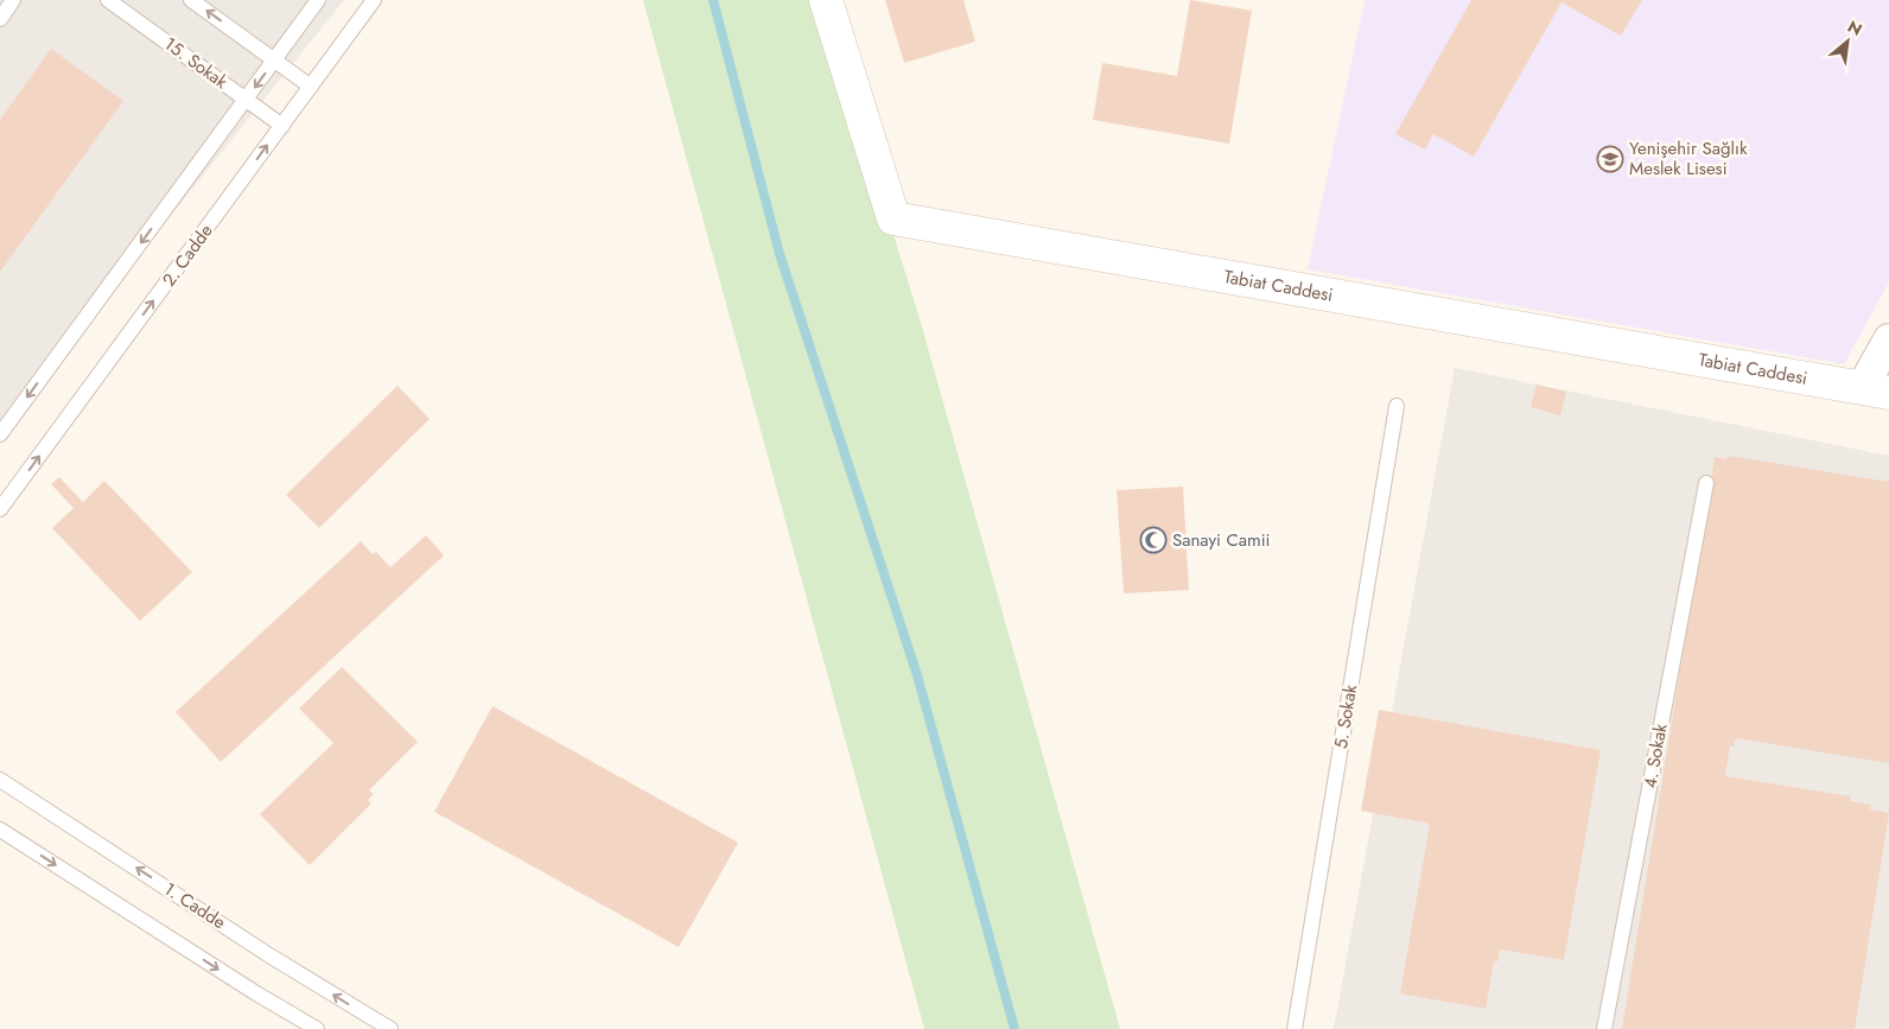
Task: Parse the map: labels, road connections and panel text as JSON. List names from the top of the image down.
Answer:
{
  "streets": {
    "street": ["Tabiat Caddesi"],
    "lane": [
      "15. Sokak",
      "2. Cadde",
      "5. Sokak",
      "4. Sokak",
      "1. Cadde"
    ]
  },
  "crossings": [
    ["15. Sokak", "2. Cadde"]
  ],
  "places": {
    "school or university": ["Yenişehir Sağlık Meslek Lisesi"],
    "mosque": ["Sanayi Camii"]
  },
  "north": "top right"
}
